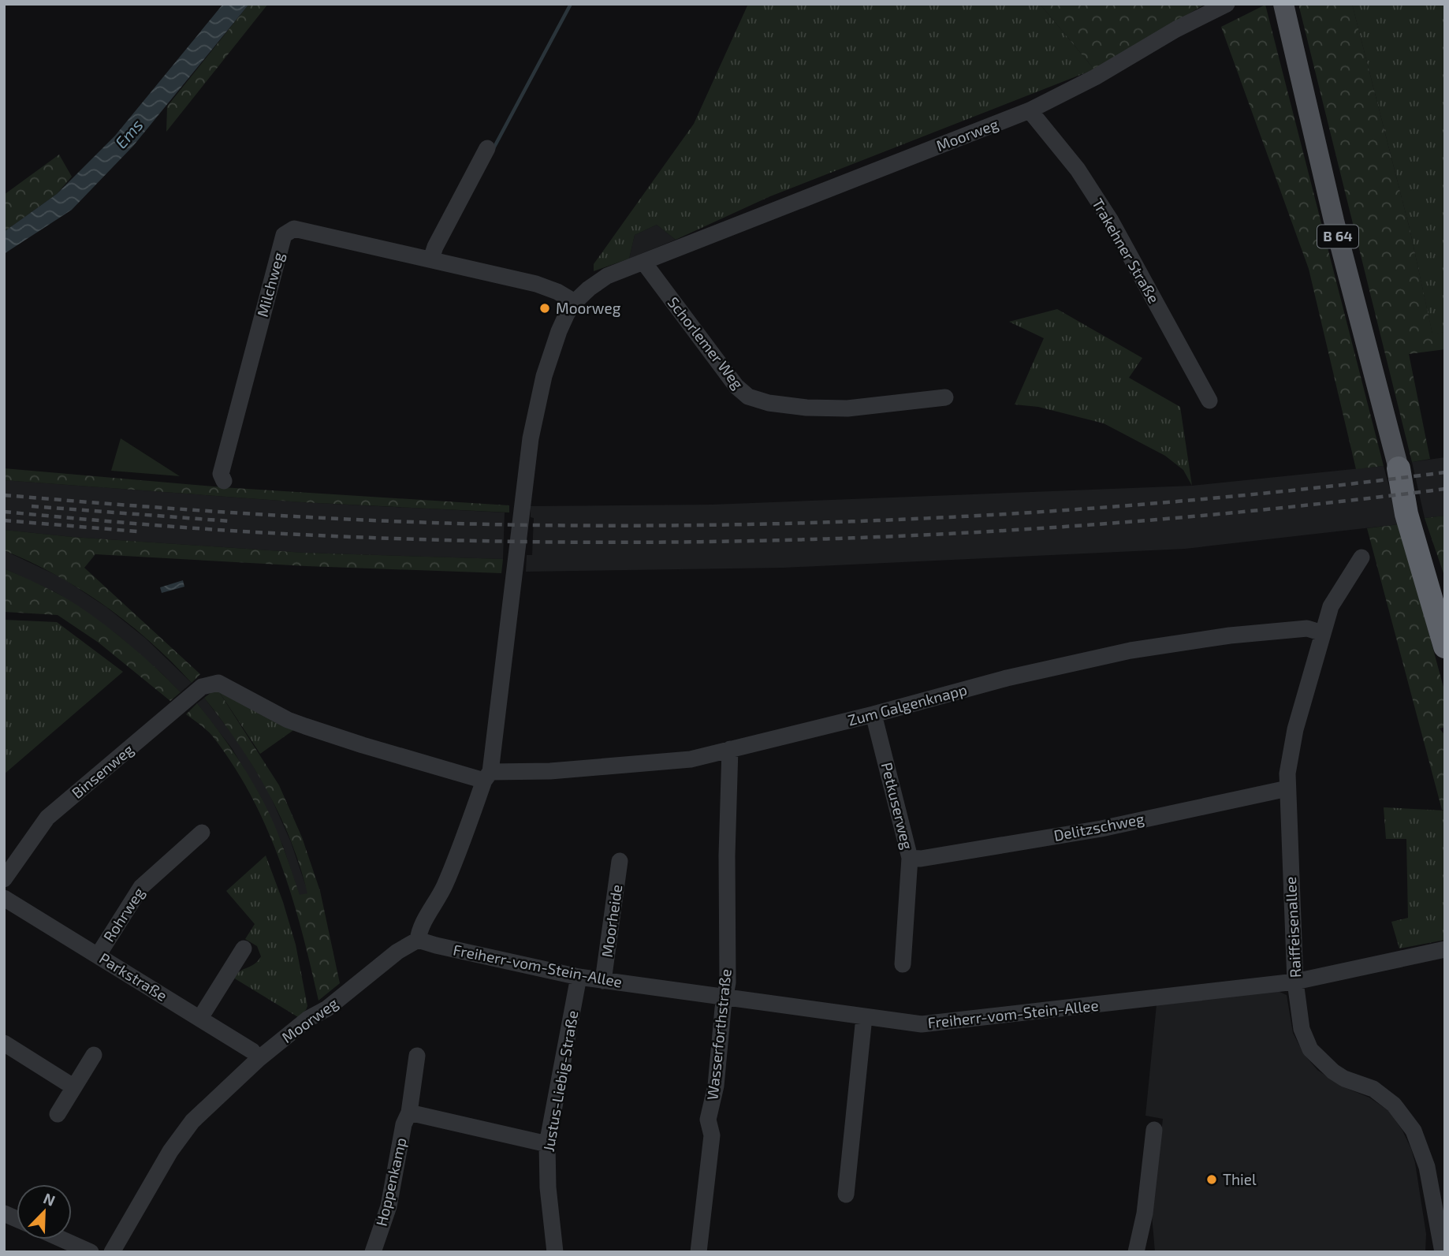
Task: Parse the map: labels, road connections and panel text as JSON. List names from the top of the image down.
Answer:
{
  "streets": {
    "highway": ["B 64"],
    "street": [
      "Moorweg",
      "Trakehner Straße",
      "Milchweg",
      "Schorlemer Weg",
      "Zum Galgenknapp",
      "Binsenweg",
      "Petkuserweg",
      "Delitzschweg",
      "Rohrweg",
      "Moorheide",
      "Raiffeisenallee",
      "Freiherr-vom-Stein-Allee",
      "Parkstraße",
      "Wasserforthstraße",
      "Justus-Liebig-Straße",
      "Hoppenkamp"
    ]
  },
  "crossings": [
    ["Moorweg", "Trakehner Straße"],
    ["Moorweg", "Milchweg"],
    ["Moorweg", "Schorlemer Weg"],
    ["Moorweg", "Zum Galgenknapp"],
    ["Moorweg", "Binsenweg"],
    ["Moorweg", "Freiherr-vom-Stein-Allee"],
    ["Moorweg", "Parkstraße"],
    ["Zum Galgenknapp", "Binsenweg"],
    ["Zum Galgenknapp", "Petkuserweg"],
    ["Zum Galgenknapp", "Raiffeisenallee"],
    ["Zum Galgenknapp", "Wasserforthstraße"],
    ["Petkuserweg", "Delitzschweg"],
    ["Delitzschweg", "Raiffeisenallee"],
    ["Rohrweg", "Parkstraße"],
    ["Moorheide", "Freiherr-vom-Stein-Allee"],
    ["Raiffeisenallee", "Freiherr-vom-Stein-Allee"],
    ["Freiherr-vom-Stein-Allee", "Wasserforthstraße"],
    ["Freiherr-vom-Stein-Allee", "Justus-Liebig-Straße"]
  ],
  "water": ["Ems"],
  "places": ["Moorweg", "Thiel"],
  "north": "top right"
}
